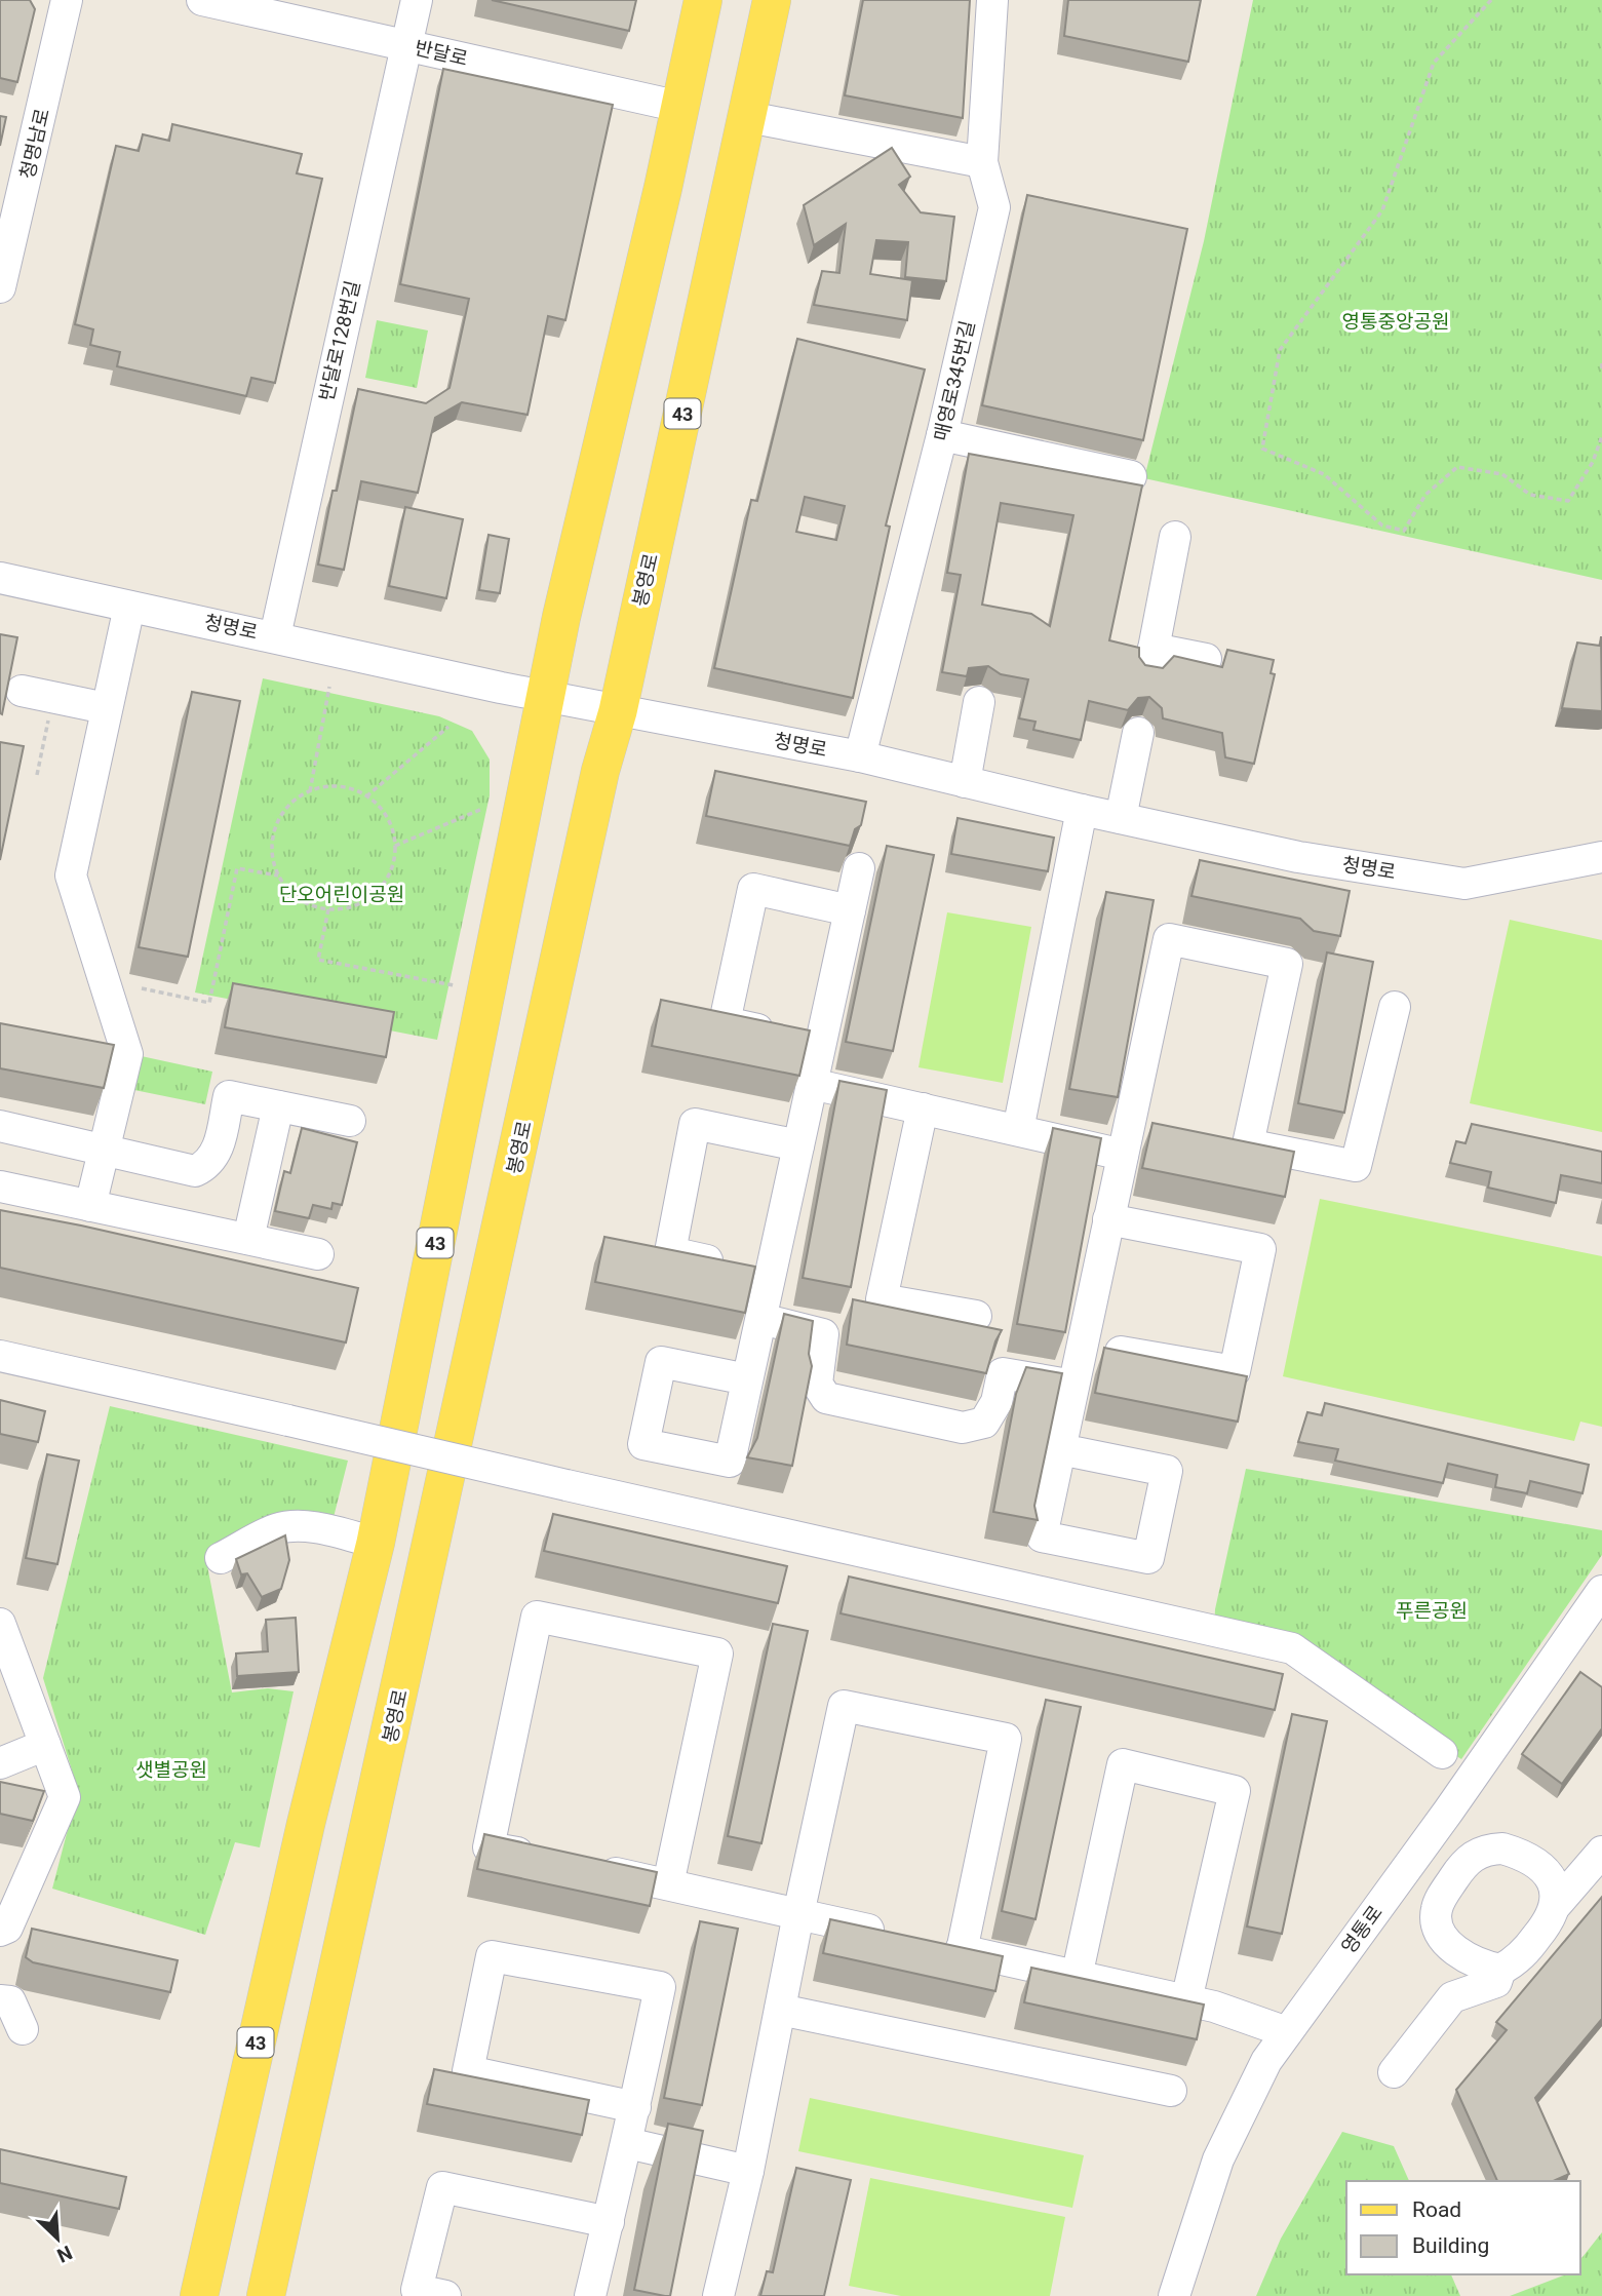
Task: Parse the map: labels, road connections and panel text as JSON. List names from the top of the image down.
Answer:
{
  "streets": {
    "main road": ["43", "봉영로"],
    "street": [
      "반달로",
      "청명남로",
      "반달로128번길",
      "매영로345번길",
      "청명로",
      "영통로"
    ]
  },
  "crossings": [
    ["반달로", "반달로128번길"],
    ["반달로", "43"],
    ["반달로128번길", "청명로"],
    ["매영로345번길", "청명로"],
    ["43", "청명로"],
    ["봉영로", "청명로"]
  ],
  "parks": [
    "영통중앙공원",
    "단오어린이공원",
    "푸른공원",
    "샛별공원"
  ],
  "legend": ["Road", "Building"],
  "north": "bottom right"
}
